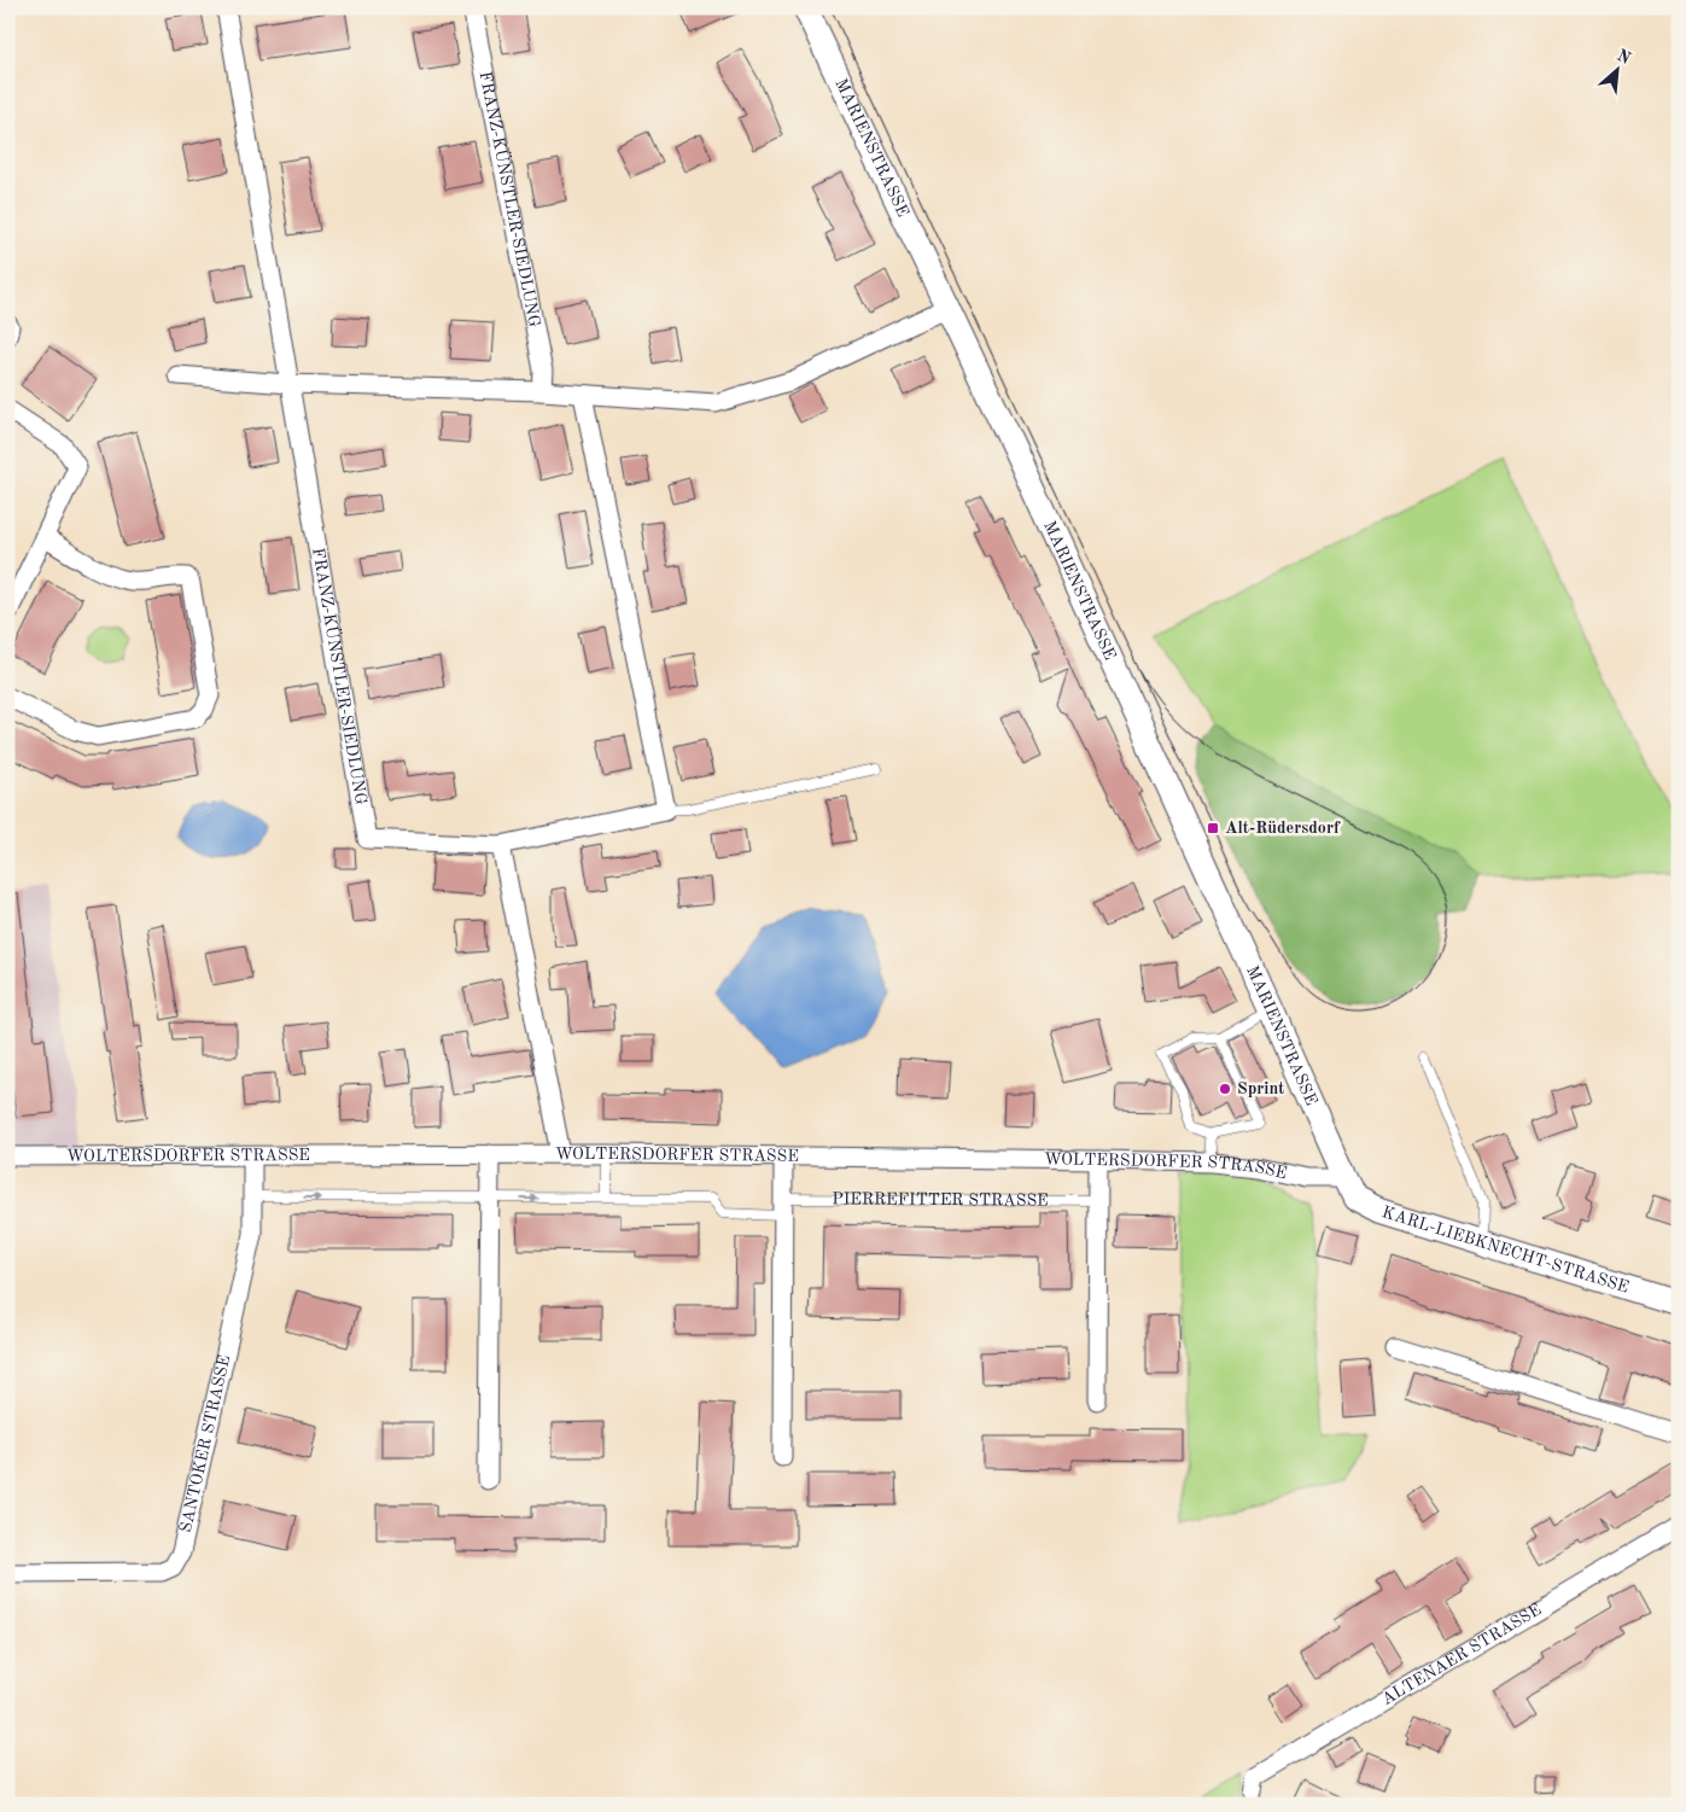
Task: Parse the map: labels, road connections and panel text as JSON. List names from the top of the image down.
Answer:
{
  "streets": {
    "street": [
      "MARIENSTRASSE",
      "FRANZ-KÜNSTLER-SIEDLUNG",
      "WOLTERSDORFER STRASSE",
      "KARL-LIEBKNECHT-STRASSE",
      "SANTOKER STRASSE",
      "ALTENAER STRASSE"
    ],
    "lane": ["PIERREFITTER STRASSE"]
  },
  "crossings": [
    ["MARIENSTRASSE", "WOLTERSDORFER STRASSE"],
    ["MARIENSTRASSE", "KARL-LIEBKNECHT-STRASSE"],
    ["WOLTERSDORFER STRASSE", "KARL-LIEBKNECHT-STRASSE"],
    ["WOLTERSDORFER STRASSE", "SANTOKER STRASSE"]
  ],
  "places": {
    "transit": ["Alt-Rüdersdorf"],
    "other": ["Sprint"]
  },
  "north": "top right"
}
